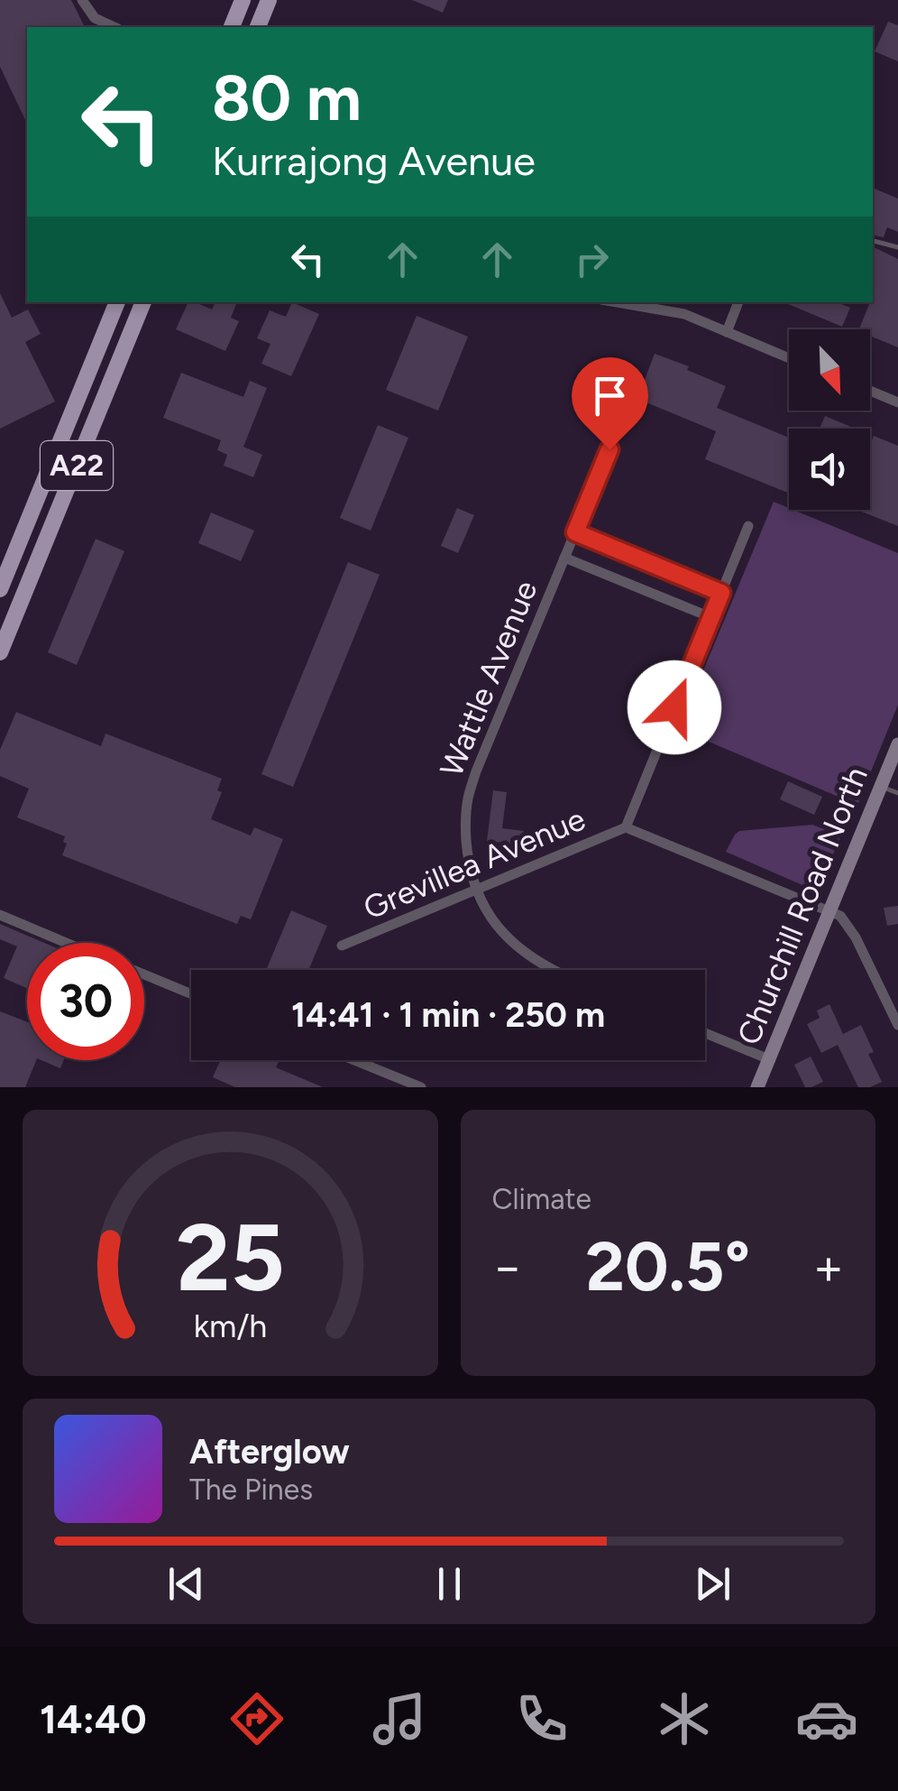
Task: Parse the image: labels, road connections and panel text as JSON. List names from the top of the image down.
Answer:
{
  "streets": {
    "main road": ["A22"],
    "street": ["Wattle Avenue", "Grevillea Avenue", "Churchill Road North"]
  },
  "crossings": [
    ["Wattle Avenue", "Grevillea Avenue"]
  ],
  "north": "bottom right",
  "page": {
    "turn": ["80 m", "Kurrajong Avenue"],
    "limit": "30",
    "trip": "14:41 · 1 min · 250 m",
    "tile": "Climate",
    "heat": ["−", "20.5°", "+"],
    "song": ["Afterglow", "The Pines"],
    "tabs": "14:40",
    "gauge": ["25", "km/h"]
  }
}
